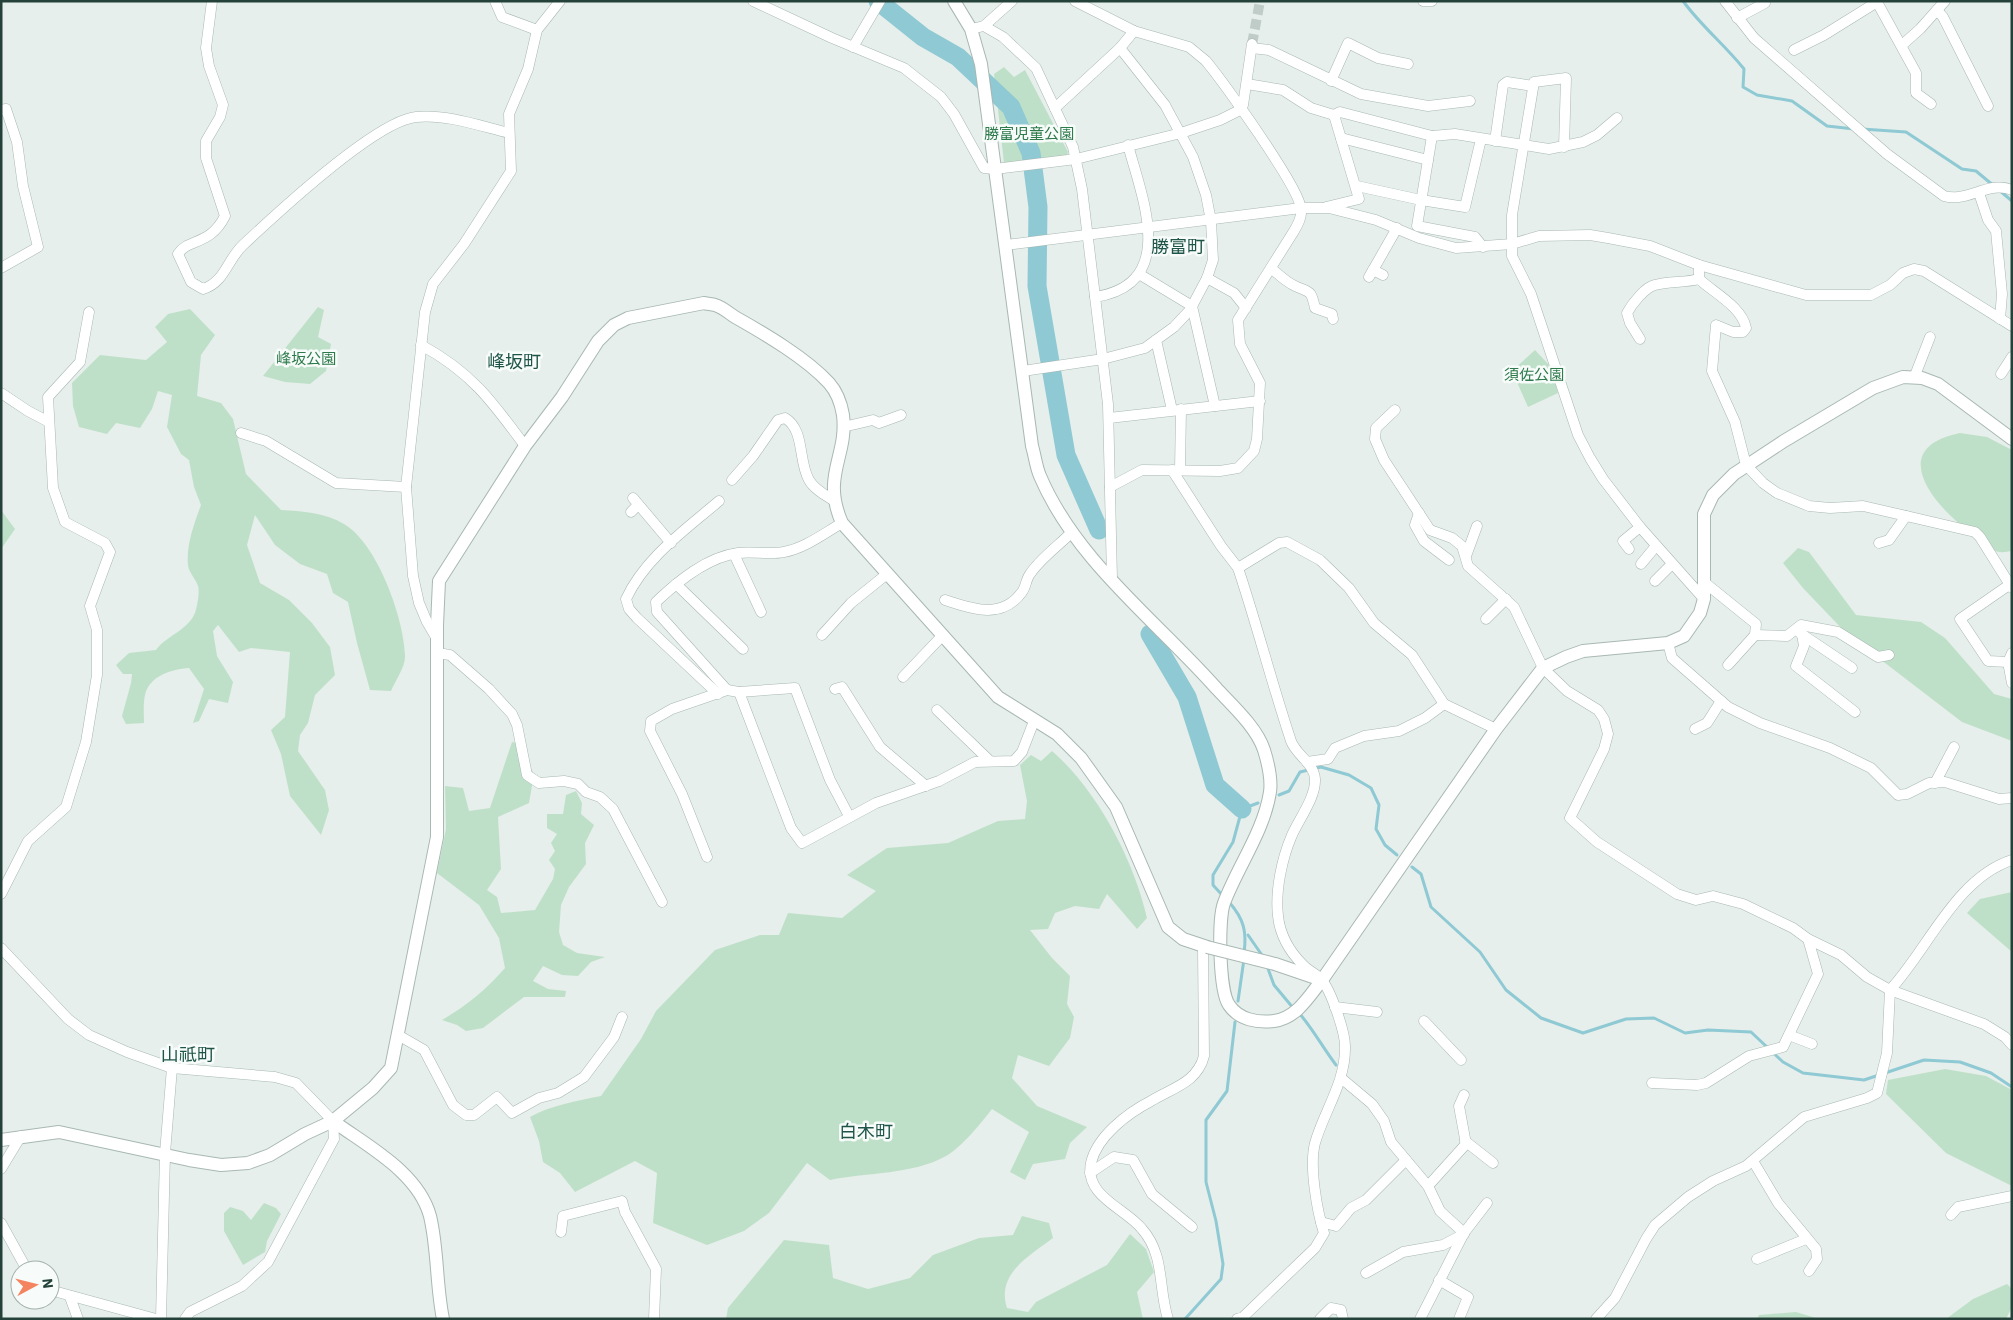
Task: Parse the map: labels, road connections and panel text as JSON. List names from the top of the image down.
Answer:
{
  "districts": [
    "勝富町",
    "峰坂町",
    "山祇町",
    "白木町"
  ],
  "parks": ["勝富児童公園", "峰坂公園", "須佐公園"],
  "north": "right"
}
